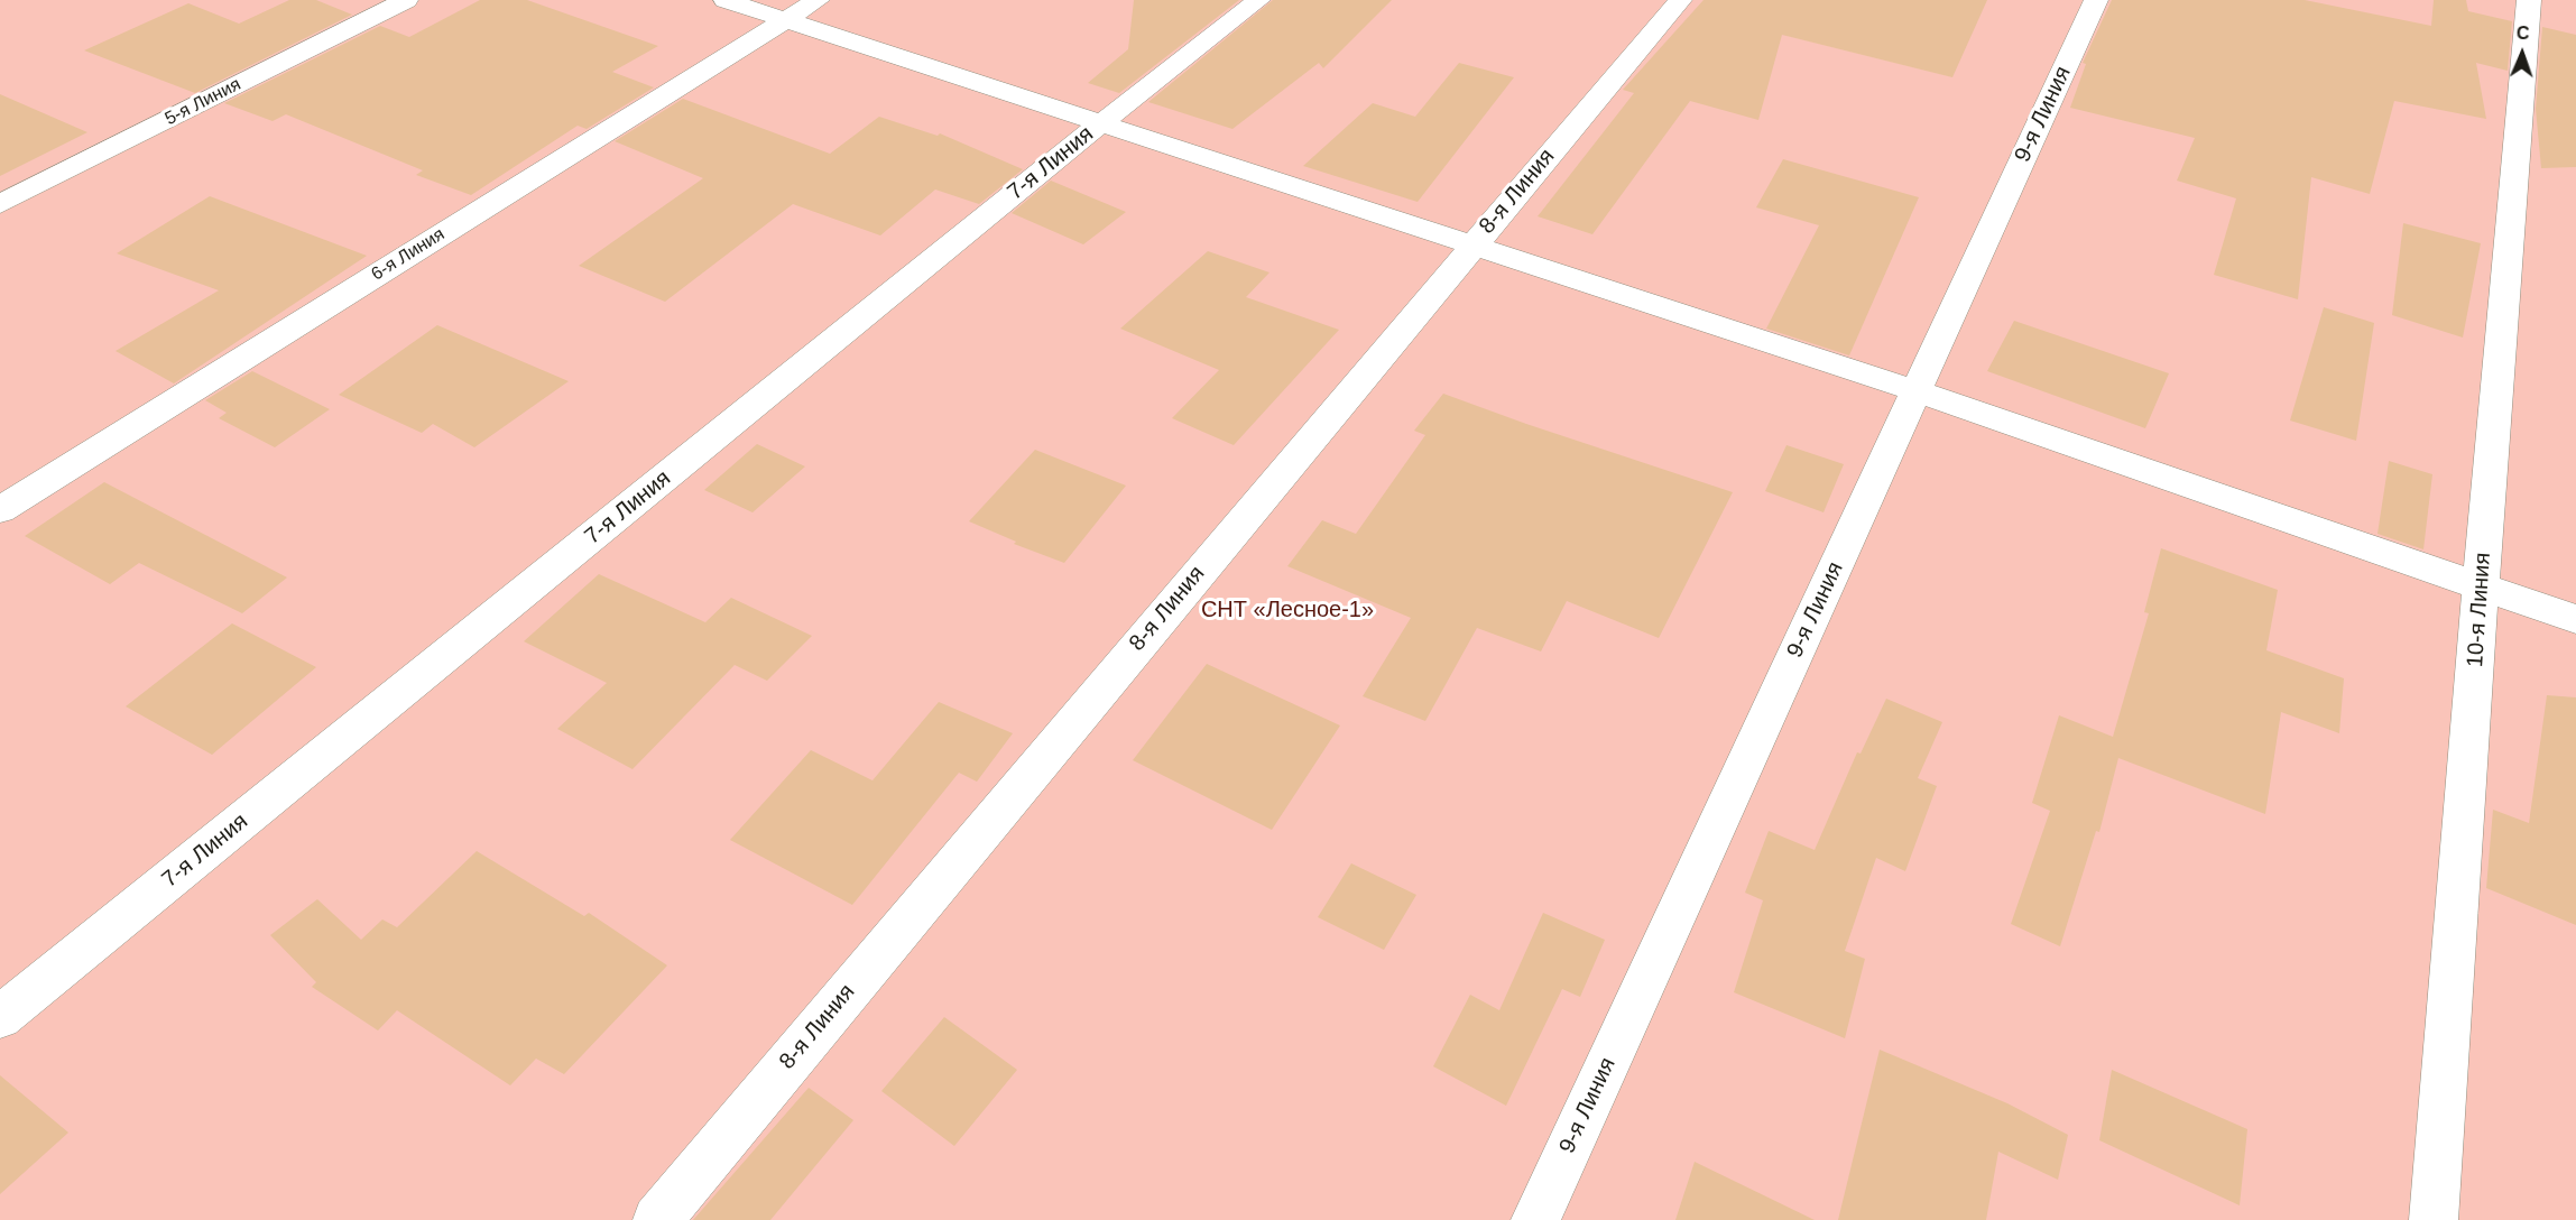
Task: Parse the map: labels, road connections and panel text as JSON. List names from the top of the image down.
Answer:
{
  "streets": {
    "street": [
      "5-я Линия",
      "9-я Линия",
      "7-я Линия",
      "8-я Линия",
      "6-я Линия",
      "10-я Линия"
    ]
  },
  "parks": ["СНТ «Лесное-1»"],
  "north": "top"
}
